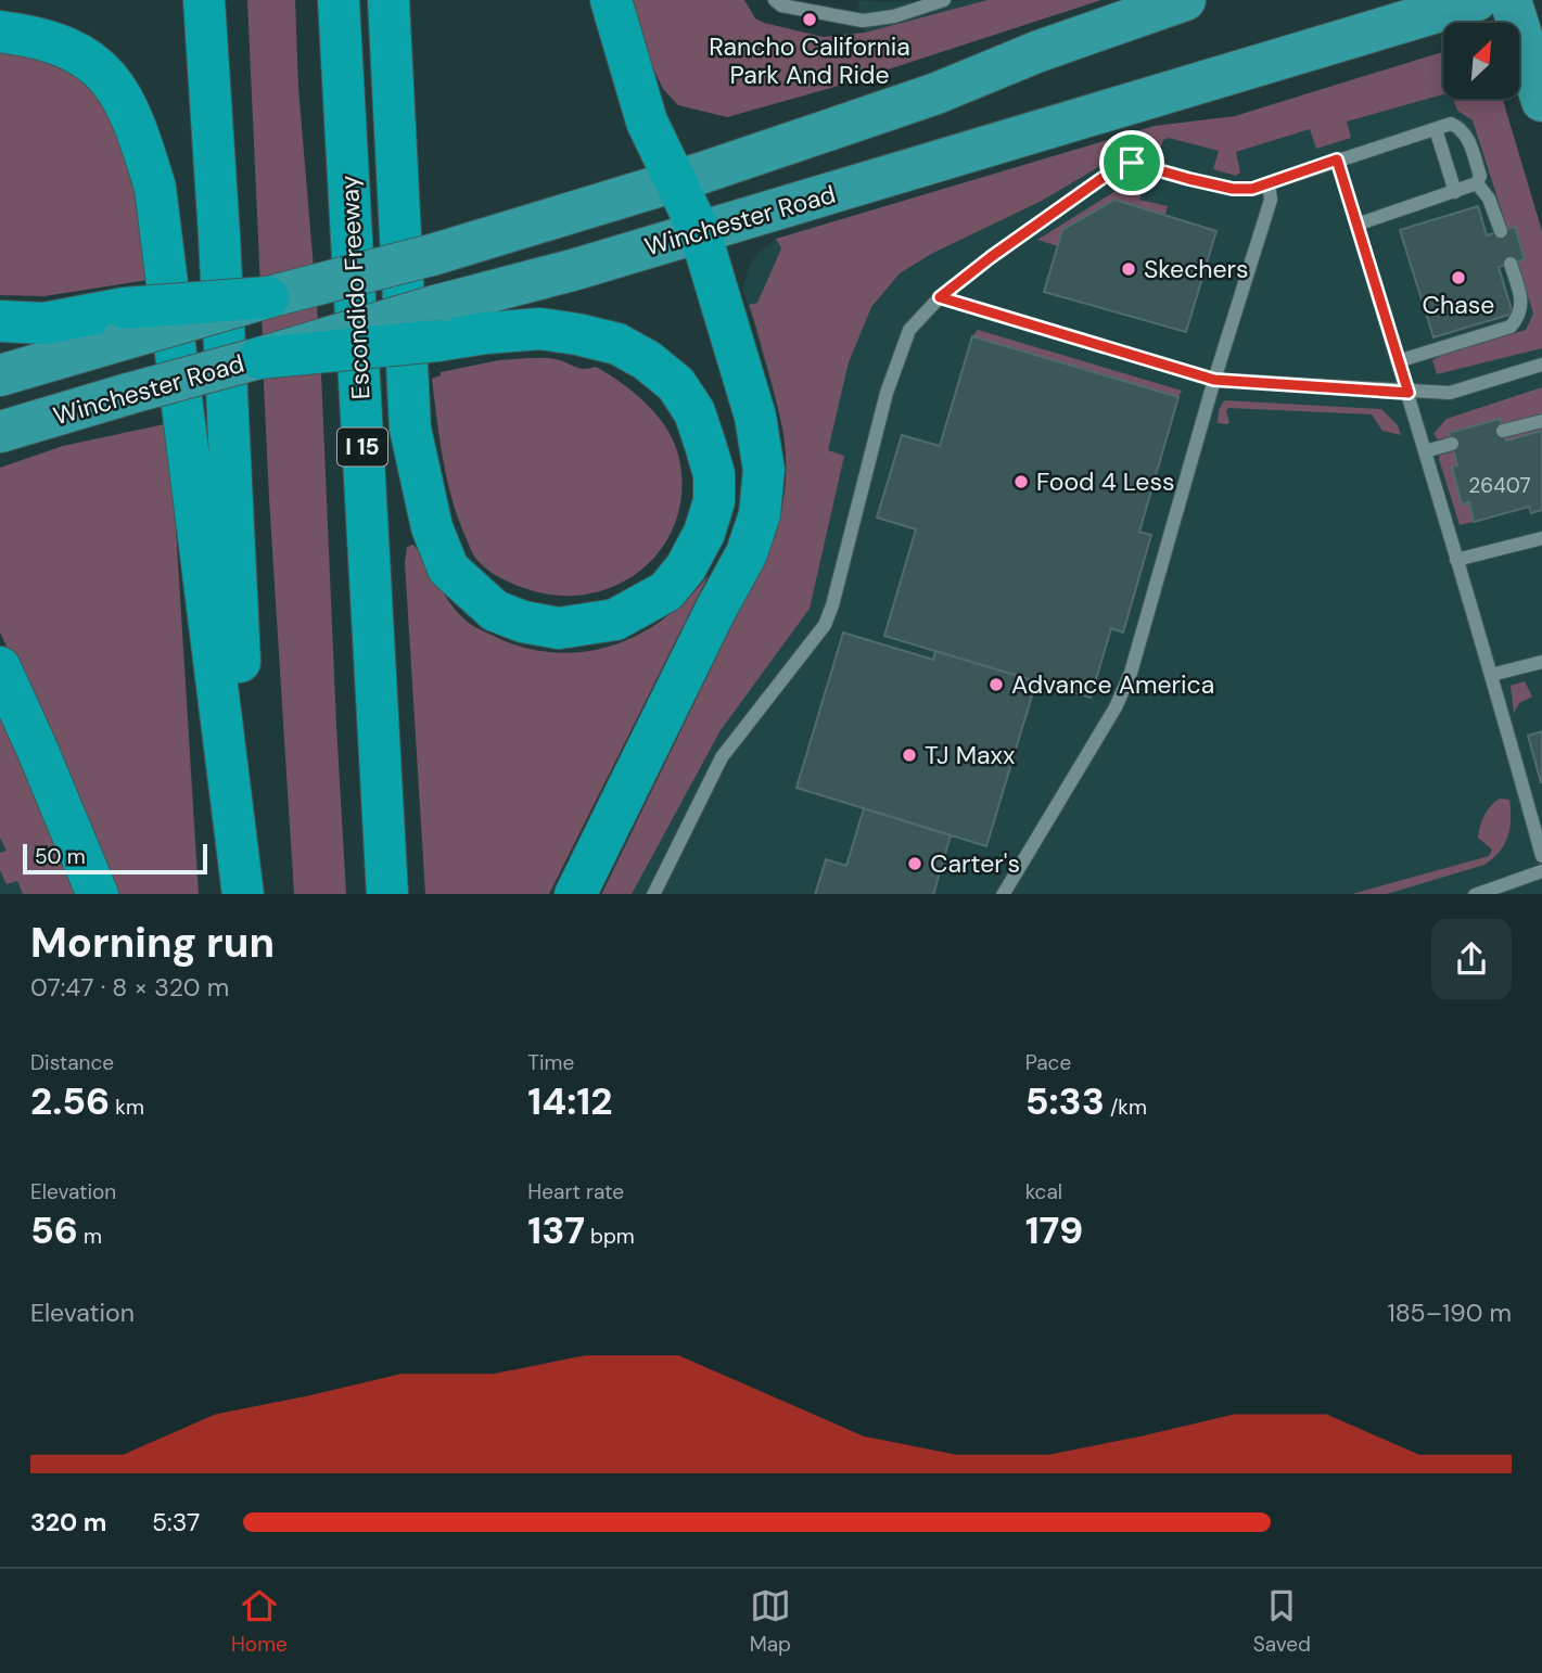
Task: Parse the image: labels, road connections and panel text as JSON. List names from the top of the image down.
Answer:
{
  "streets": {
    "highway": ["Escondido Freeway", "I 15"],
    "main road": ["Winchester Road"]
  },
  "places": [
    "Rancho California Park And Ride",
    "Skechers",
    "Chase",
    "Food 4 Less",
    "Advance America",
    "TJ Maxx",
    "Carter's"
  ],
  "house_numbers": ["26407"],
  "scale_bar": "50 m",
  "north": "top right",
  "page": {
    "scale": "50 m",
    "heading": ["Morning run", "07:47 · 8 × 320 m"],
    "stats": [
      ["Distance", "2.56 km"],
      ["Time", "14:12"],
      ["Pace", "5:33 /km"],
      ["Elevation", "56 m"],
      ["Heart rate", "137 bpm"],
      ["kcal", "179"]
    ],
    "chart": ["Elevation", "185–190 m"],
    "list": [
      {
        "name": "320 m",
        "note": "5:37"
      }
    ],
    "tabs": ["Home", "Map", "Saved"]
  }
}
